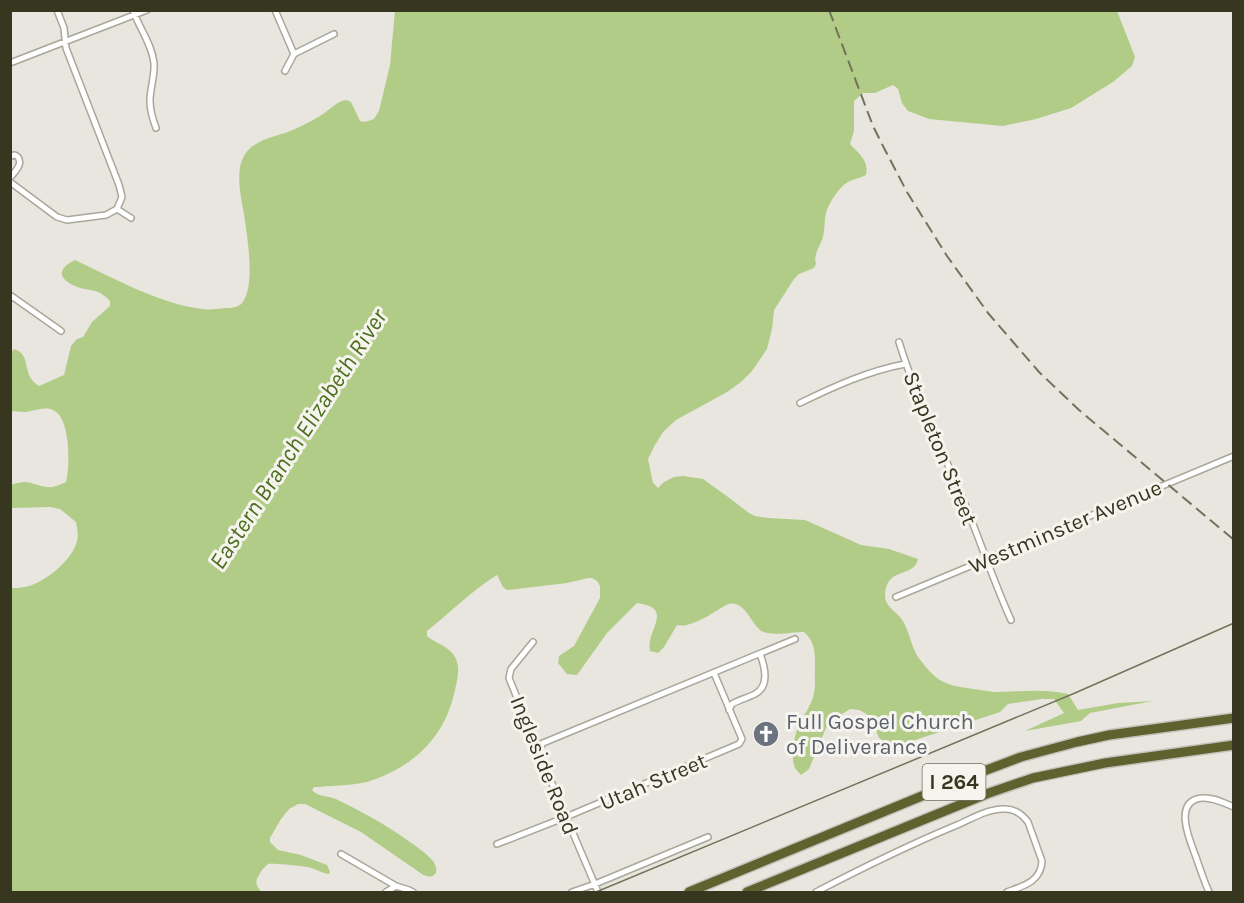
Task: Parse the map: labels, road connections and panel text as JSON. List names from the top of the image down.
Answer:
{
  "streets": {
    "highway": ["I 264"],
    "street": [
      "Stapleton Street",
      "Westminster Avenue",
      "Ingleside Road",
      "Utah Street"
    ]
  },
  "crossings": [
    ["Stapleton Street", "Westminster Avenue"],
    ["Ingleside Road", "Utah Street"]
  ],
  "water": ["Eastern Branch Elizabeth River"],
  "places": {
    "church": ["Full Gospel Church of Deliverance"]
  }
}
